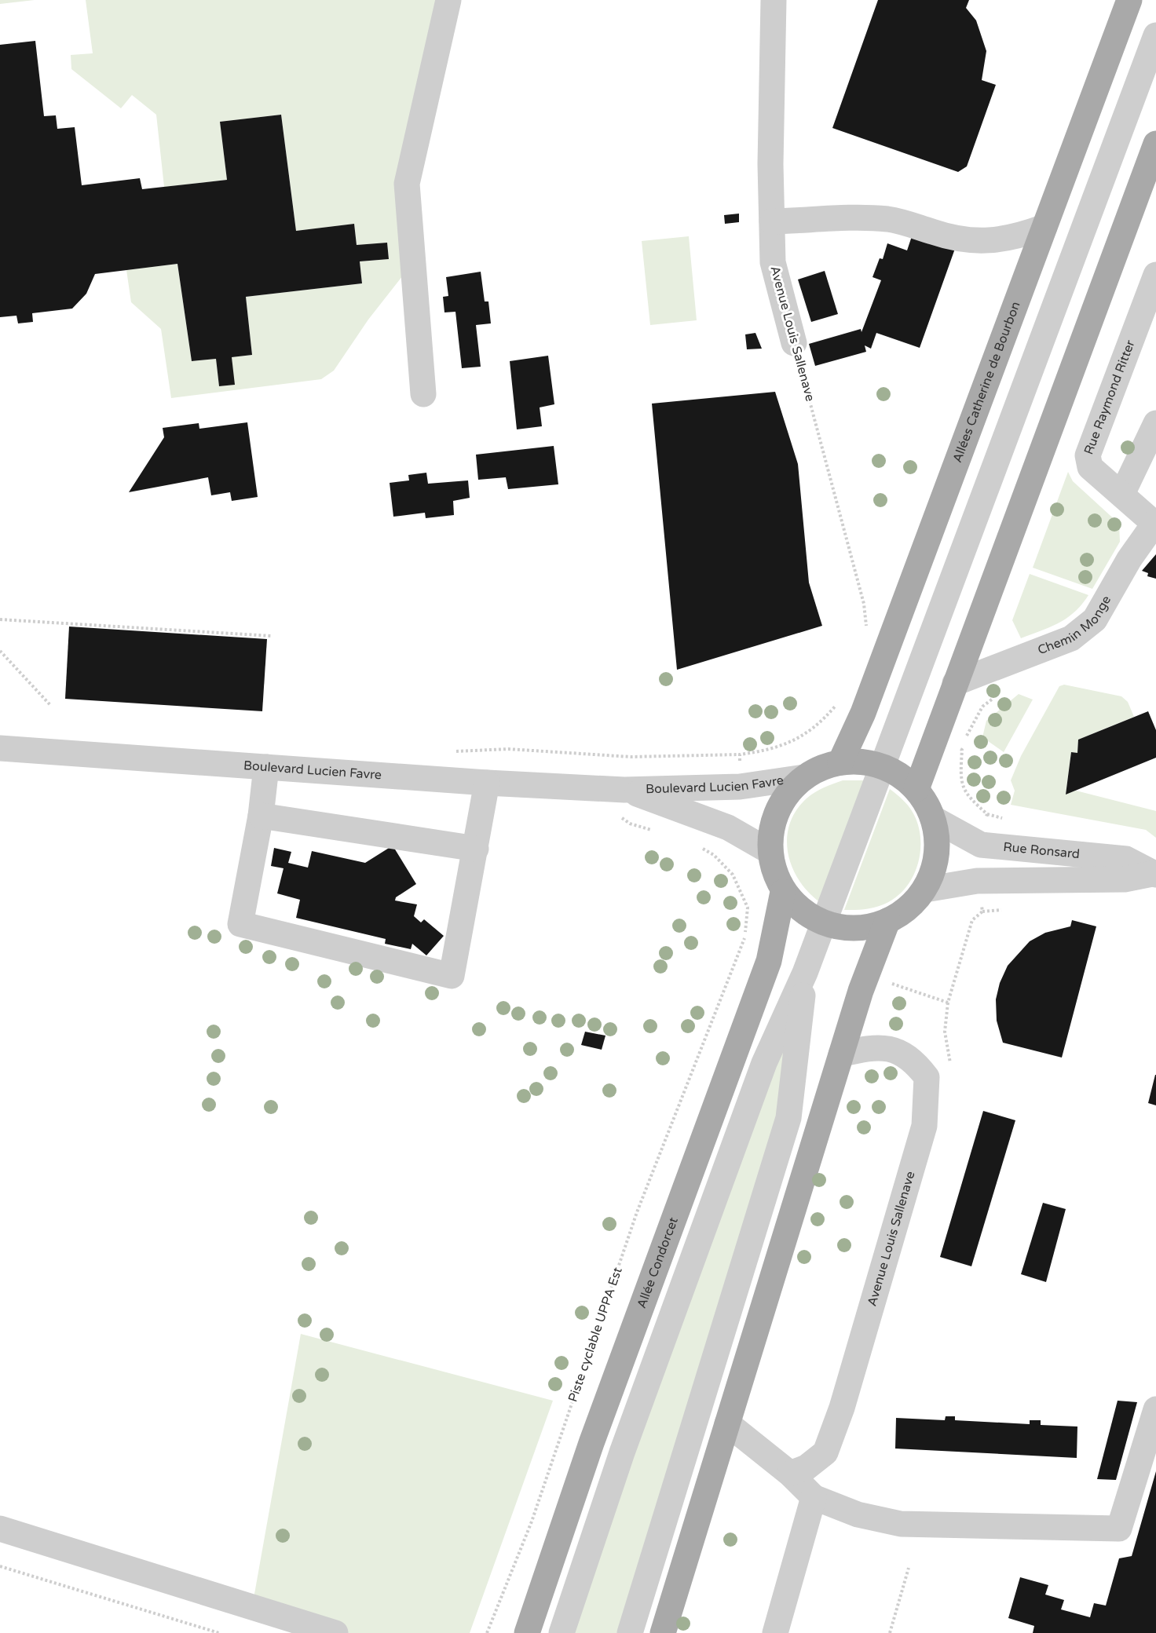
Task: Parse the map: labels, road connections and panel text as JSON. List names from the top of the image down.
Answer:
{
  "streets": {
    "main road": ["Allées Catherine de Bourbon", "Allée Condorcet"],
    "street": [
      "Avenue Louis Sallenave",
      "Rue Raymond Ritter",
      "Chemin Monge",
      "Boulevard Lucien Favre",
      "Rue Ronsard"
    ],
    "path": ["Piste cyclable UPPA Est"]
  },
  "crossings": [
    ["Rue Raymond Ritter", "Chemin Monge"]
  ]
}
